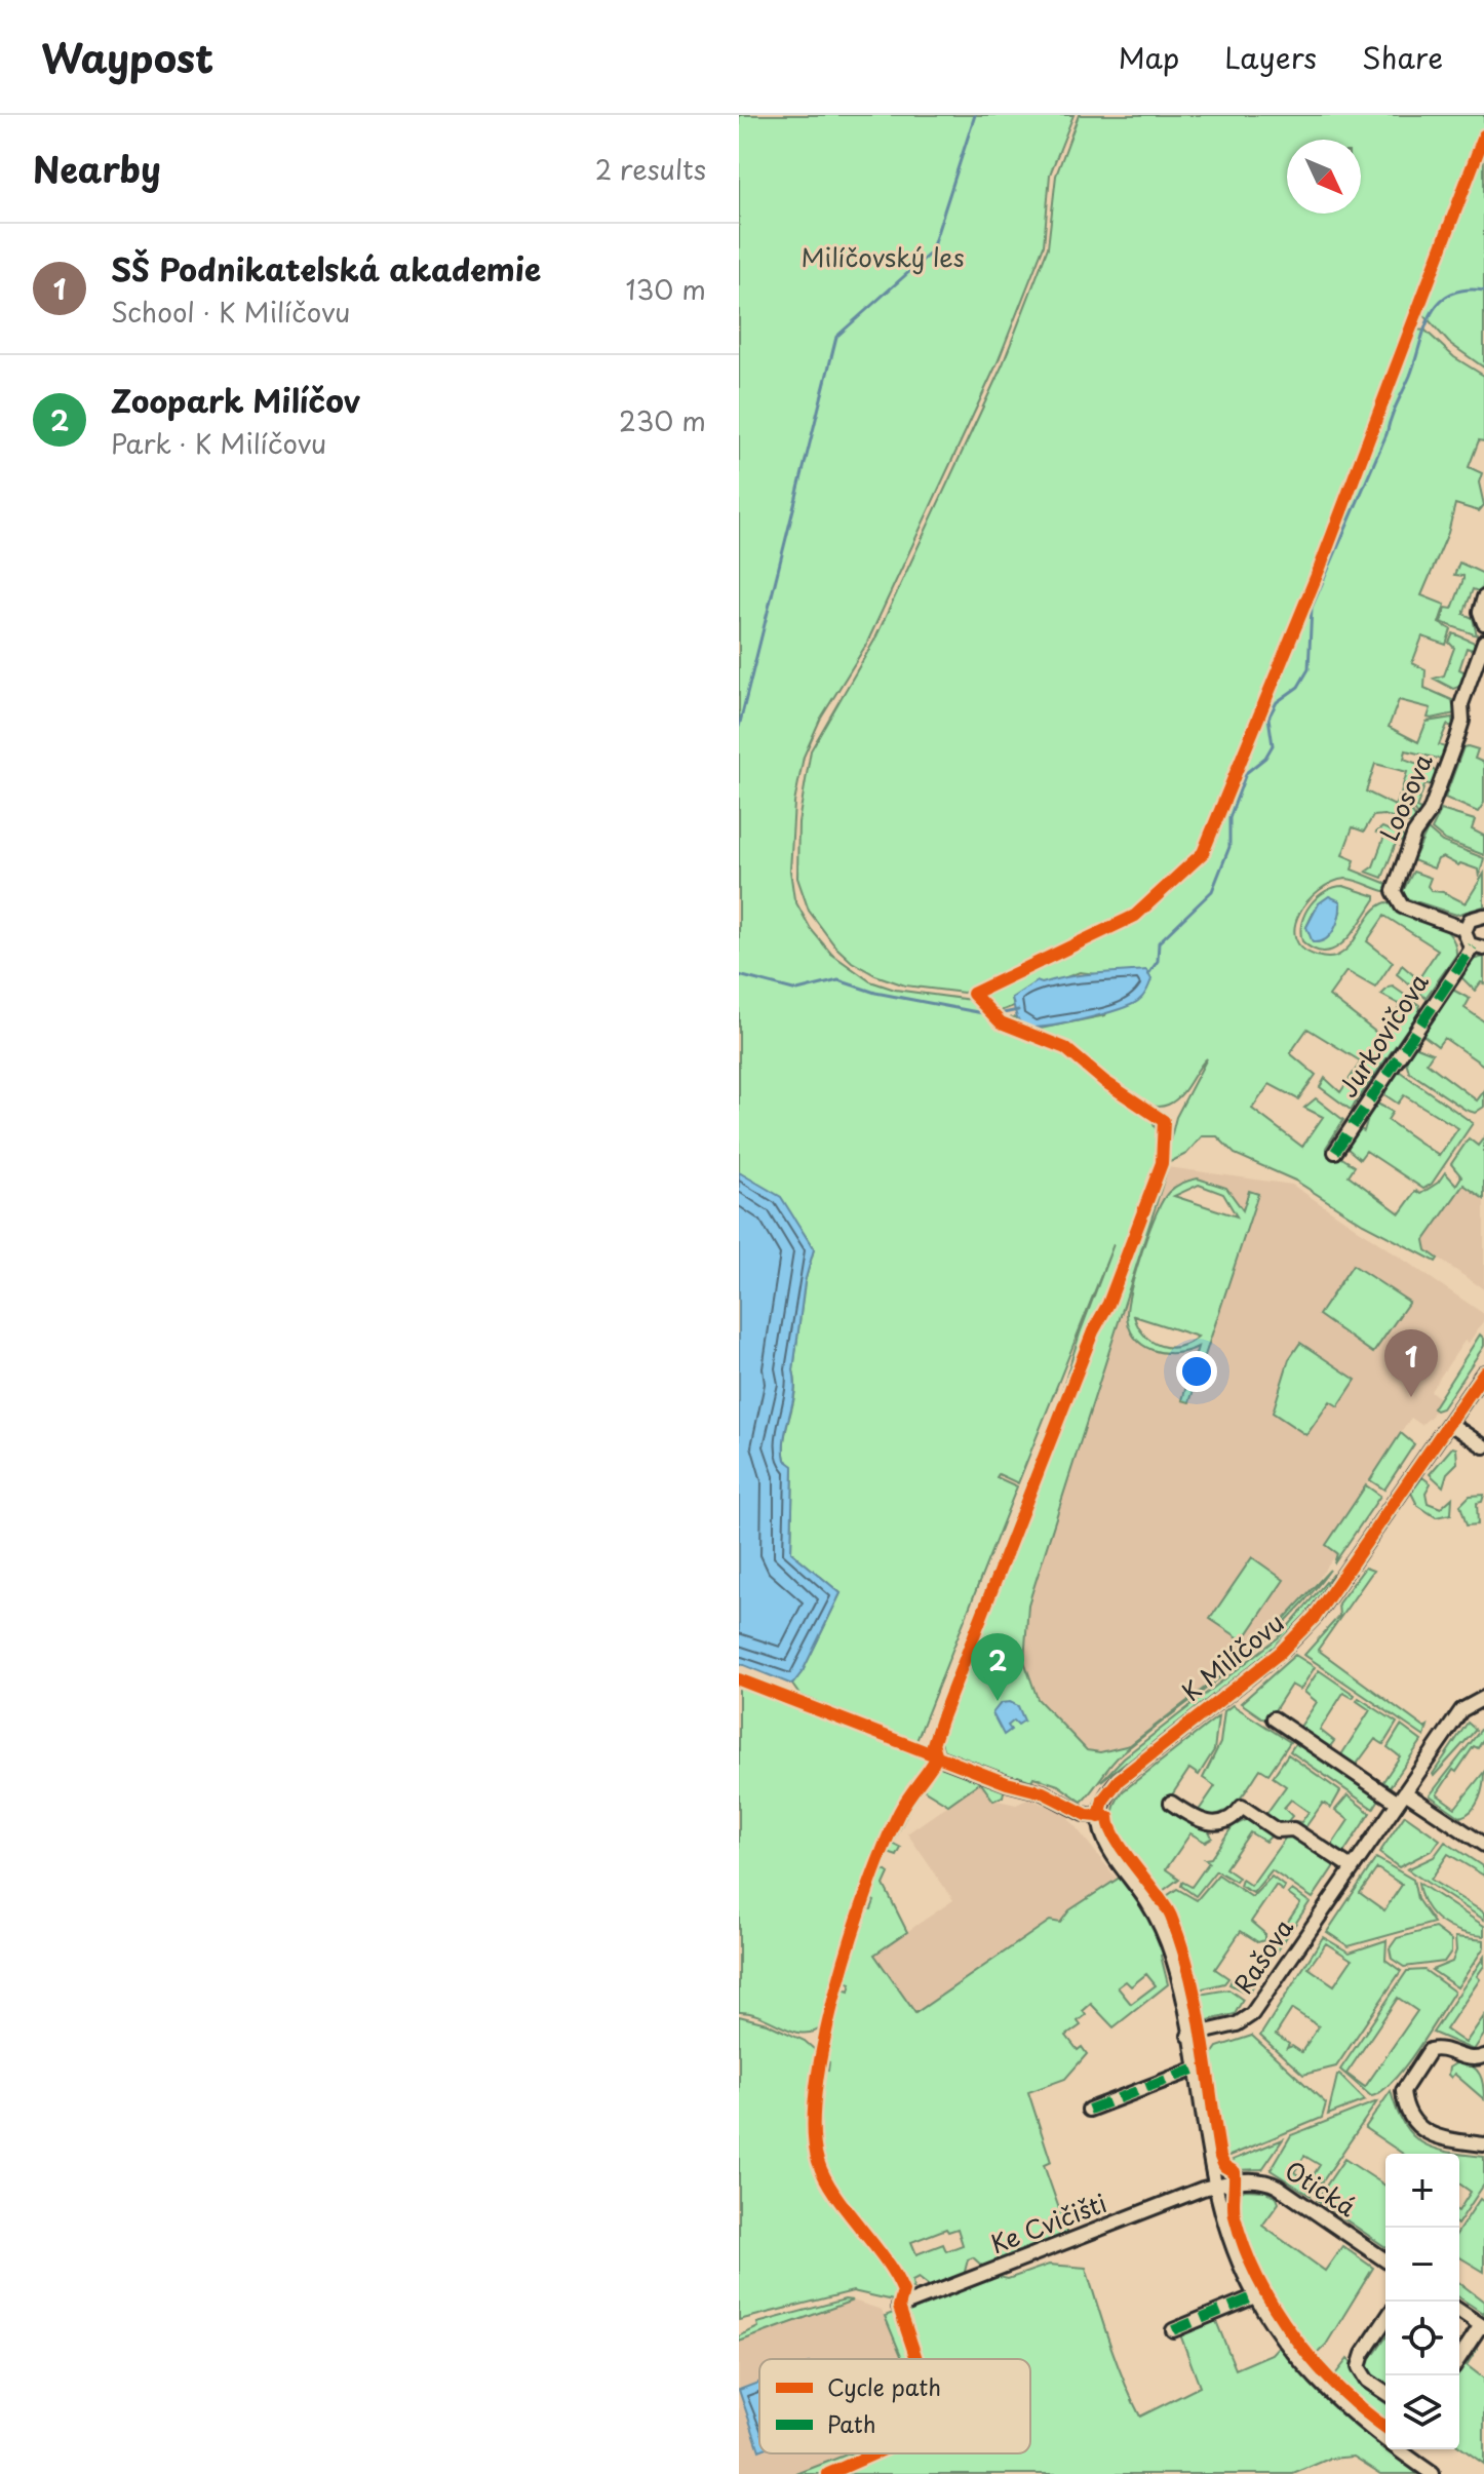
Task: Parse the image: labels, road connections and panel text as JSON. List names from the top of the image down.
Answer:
{
  "streets": {
    "street": [
      "Loosova",
      "Jurkovičova",
      "K Milíčovu",
      "Rašova",
      "Otická",
      "Ke Cvičišti"
    ]
  },
  "crossings": [
    ["Loosova", "Jurkovičova"],
    ["Otická", "Ke Cvičišti"]
  ],
  "parks": ["Milíčovský les"],
  "legend": ["Cycle path", "Path"],
  "north": "bottom right",
  "page": {
    "header": "Waypost",
    "nav": ["Map", "Layers", "Share"],
    "heading": ["Nearby", "2 results"],
    "list": [
      {
        "mark": "1",
        "name": "SŠ Podnikatelská akademie",
        "note": "School · K Milíčovu",
        "value": "130 m"
      },
      {
        "mark": "2",
        "name": "Zoopark Milíčov",
        "note": "Park · K Milíčovu",
        "value": "230 m"
      }
    ],
    "pins": ["1", "2"],
    "map_buttons": ["+", "−"]
  }
}
